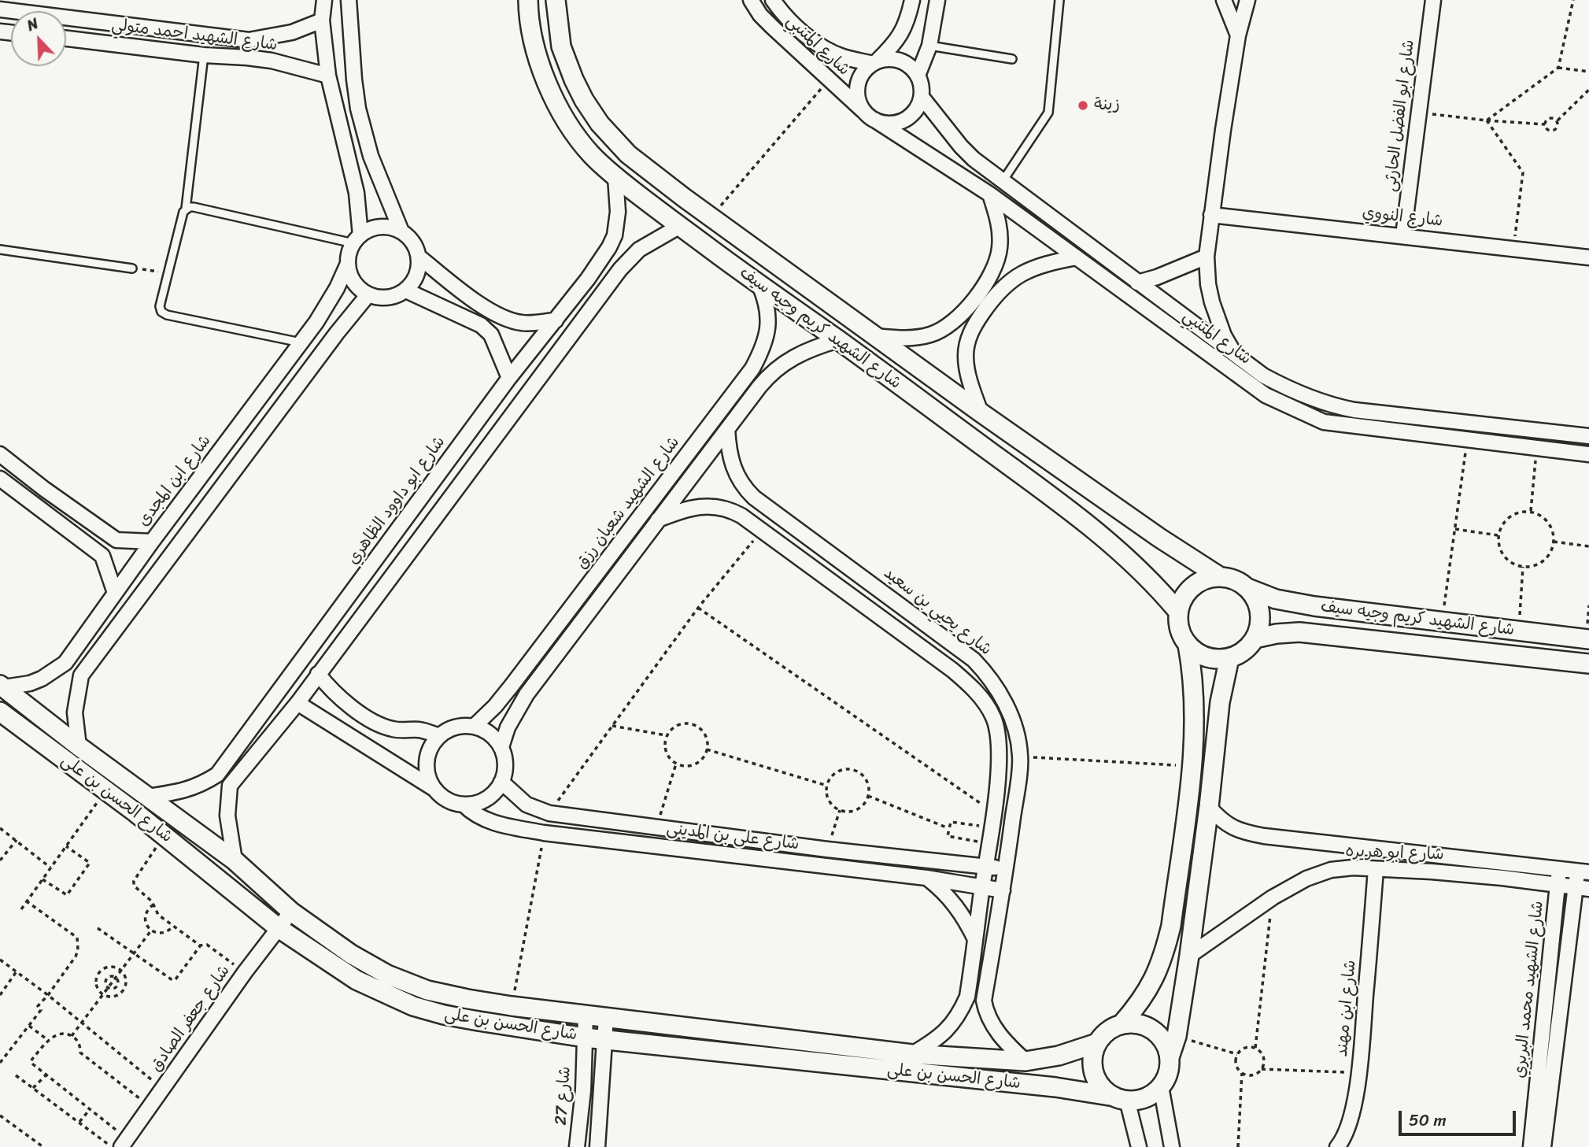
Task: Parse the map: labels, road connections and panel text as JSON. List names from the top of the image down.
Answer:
{
  "streets": {
    "street": [
      "شارع الشهيد احمد متولي",
      "شارع المتنبي",
      "شارع ابو الفضل الحارثى",
      "شارع النووي",
      "شارع الشهيد كريم وجيه سيف",
      "شارع ابن المجدى",
      "شارع ابو داوود الظاهري",
      "شارع الشهيد شعبان رزق",
      "شارع يحيي بن سعيد",
      "شارع الحسن بن على",
      "شارع على بن المدينى",
      "شارع ابو هريره",
      "شارع الشهيد محمد البربري",
      "شارع ابن مهند",
      "شارع جعفر الصادق",
      "شارع 27"
    ]
  },
  "crossings": [
    ["شارع ابو الفضل الحارثى", "شارع النووي"],
    ["شارع الشهيد كريم وجيه سيف", "شارع ابو داوود الظاهري"],
    ["شارع الشهيد كريم وجيه سيف", "شارع الشهيد شعبان رزق"],
    ["شارع ابن المجدى", "شارع الحسن بن على"],
    ["شارع ابو داوود الظاهري", "شارع الحسن بن على"],
    ["شارع الشهيد شعبان رزق", "شارع يحيي بن سعيد"],
    ["شارع الشهيد شعبان رزق", "شارع على بن المدينى"],
    ["شارع يحيي بن سعيد", "شارع الحسن بن على"],
    ["شارع يحيي بن سعيد", "شارع على بن المدينى"],
    ["شارع الحسن بن على", "شارع جعفر الصادق"],
    ["شارع الحسن بن على", "شارع 27"],
    ["شارع ابو هريره", "شارع الشهيد محمد البربري"],
    ["شارع ابو هريره", "شارع ابن مهند"]
  ],
  "places": ["زينة"],
  "scale_bar": "50 m",
  "north": "top left"
}
